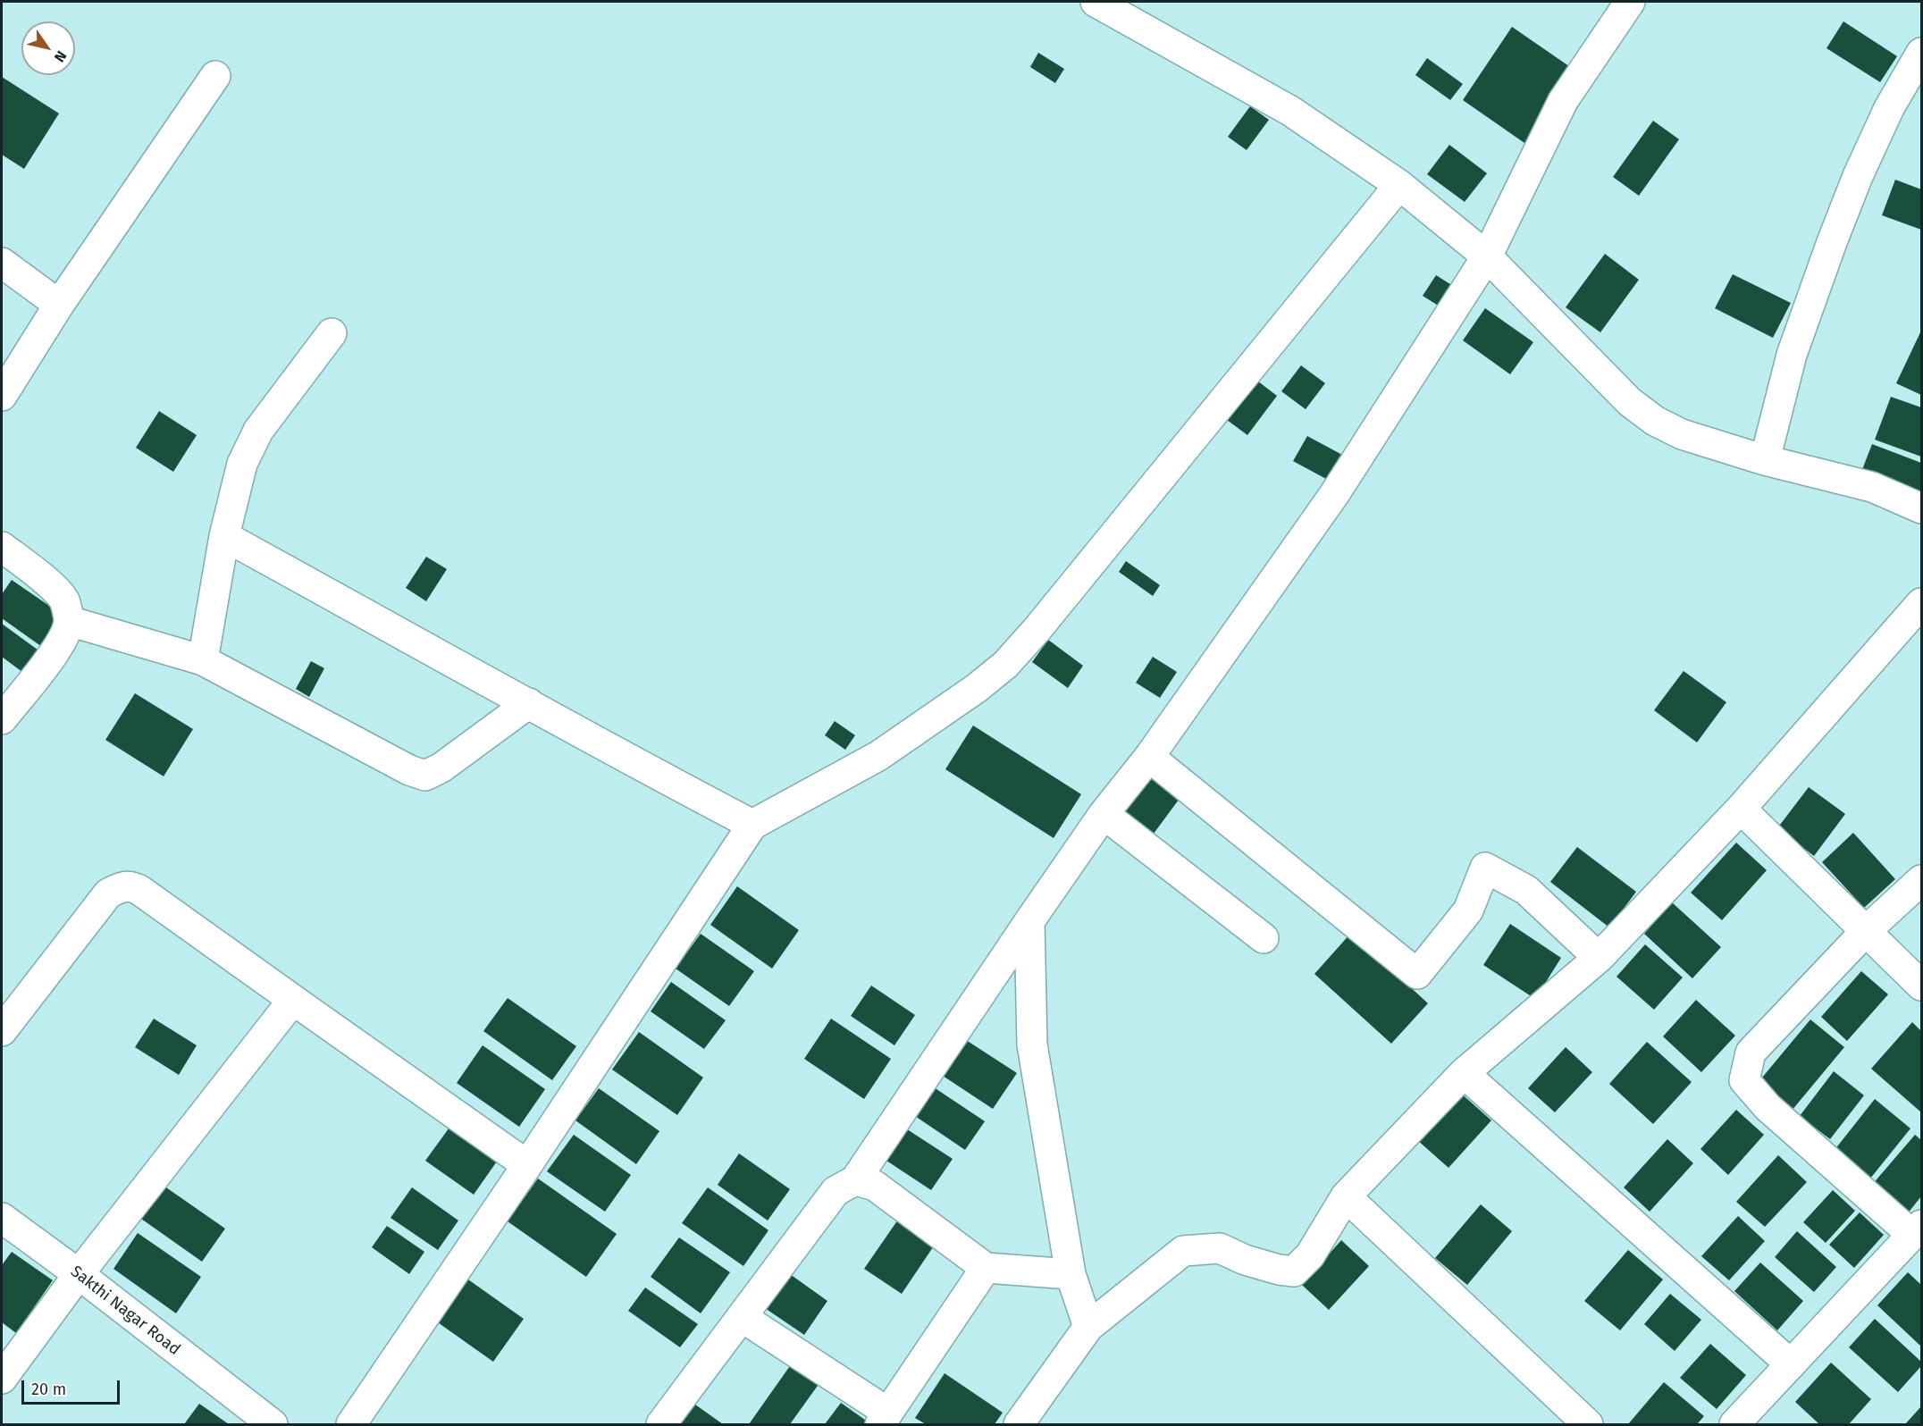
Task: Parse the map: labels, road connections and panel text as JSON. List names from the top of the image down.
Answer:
{
  "streets": {
    "street": ["Sakthi Nagar Road"]
  },
  "scale_bar": "20 m",
  "north": "bottom right"
}
